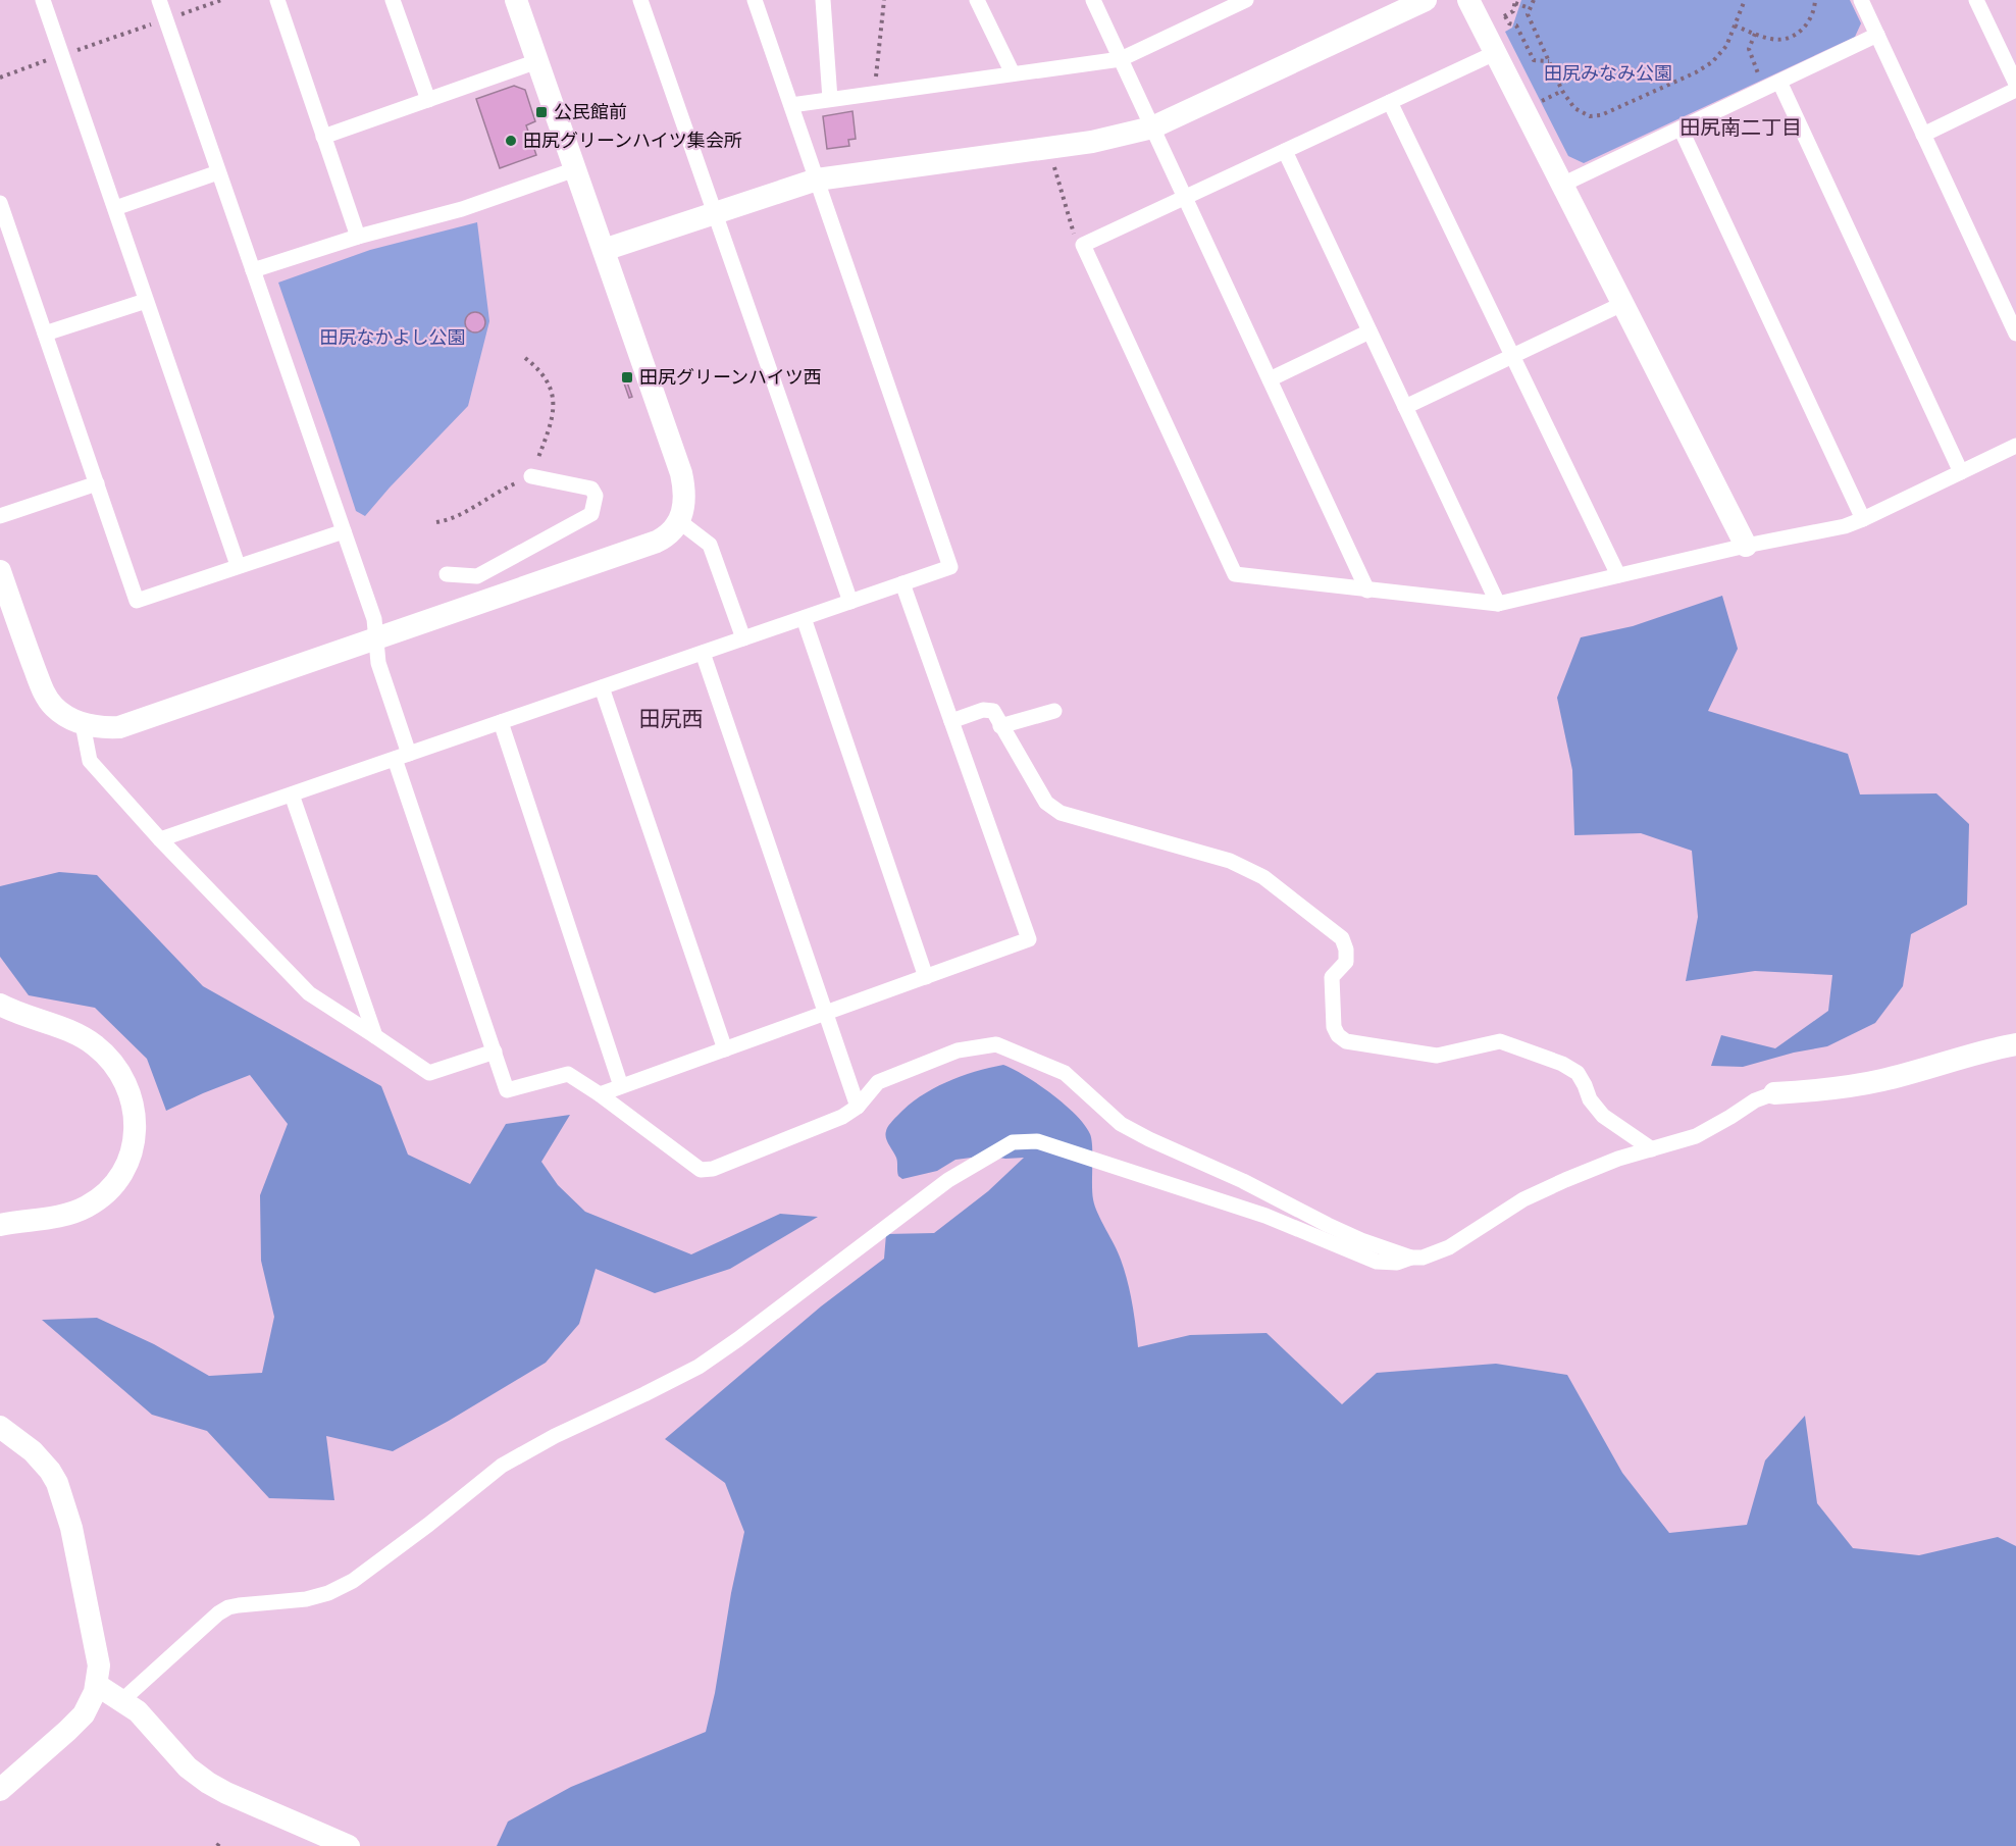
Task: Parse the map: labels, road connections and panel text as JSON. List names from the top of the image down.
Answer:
{
  "districts": ["田尻南二丁目", "田尻西"],
  "parks": ["田尻みなみ公園", "田尻なかよし公園"],
  "places": {
    "transit": ["公民館前", "田尻グリーンハイツ西"],
    "other": ["田尻グリーンハイツ集会所"]
  }
}
